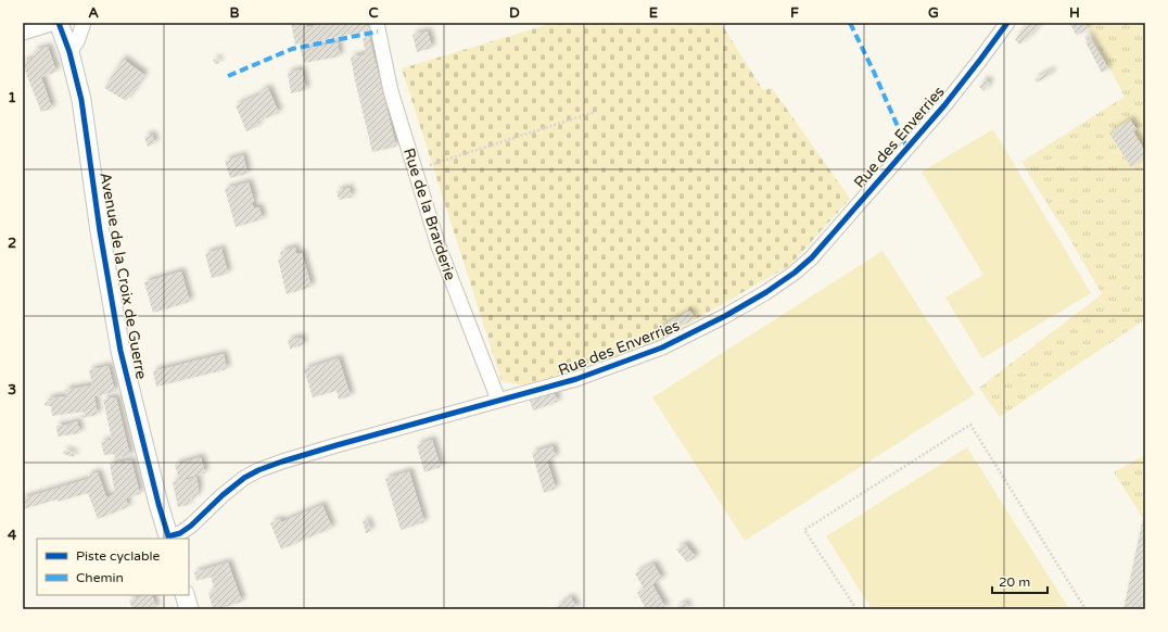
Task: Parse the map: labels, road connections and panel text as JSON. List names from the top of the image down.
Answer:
{
  "streets": {
    "street": ["Rue des Enverries", "Rue de la Brarderie", "Avenue de la Croix de Guerre"]
  },
  "crossings": [
    ["Rue des Enverries", "Rue de la Brarderie"],
    ["Rue des Enverries", "Avenue de la Croix de Guerre"]
  ],
  "legend": ["Piste cyclable", "Chemin"],
  "scale_bar": "20 m",
  "grid": {
    "columns": [
      "A",
      "B",
      "C",
      "D",
      "E",
      "F",
      "G",
      "H"
    ],
    "rows": [
      "1",
      "2",
      "3",
      "4"
    ]
  }
}
